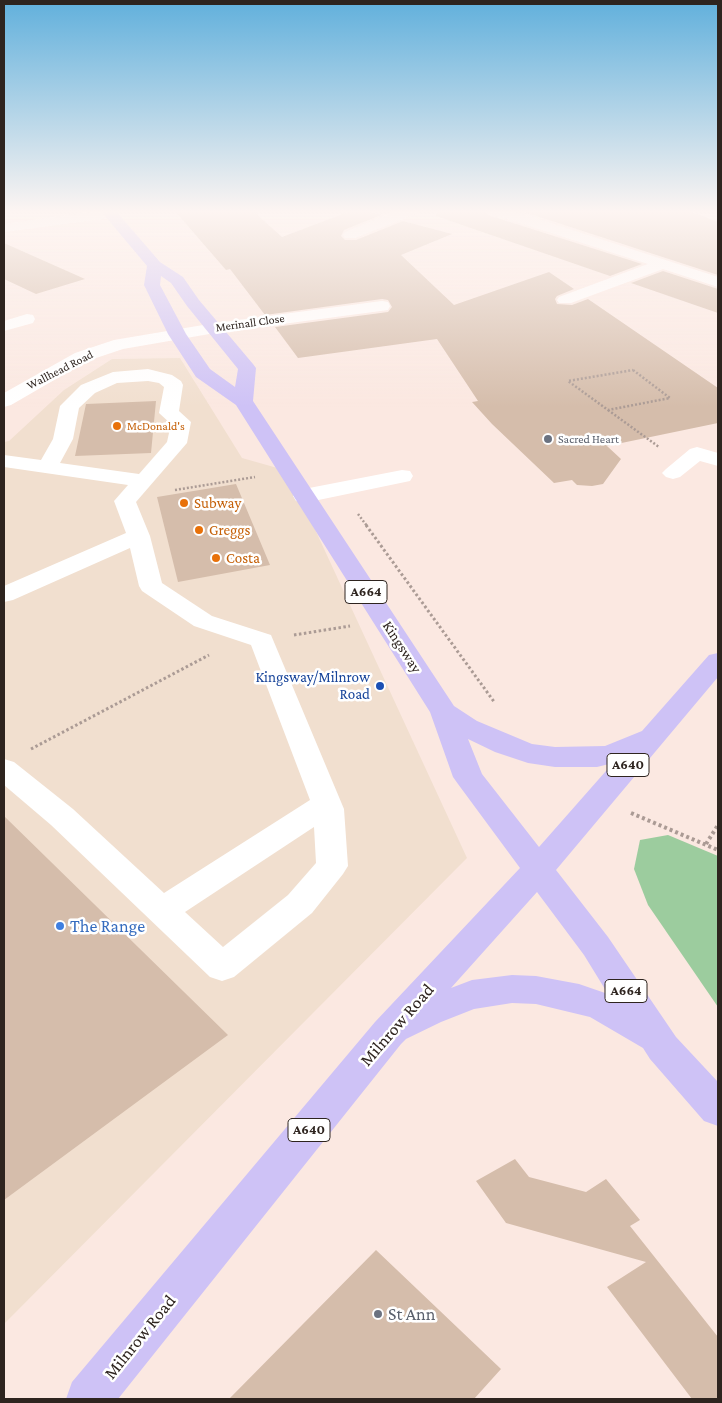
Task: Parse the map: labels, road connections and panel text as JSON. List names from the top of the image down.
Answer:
{
  "streets": {
    "main road": [
      "A664",
      "Kingsway",
      "A640",
      "Milnrow Road"
    ],
    "street": ["Merinall Close", "Wallhead Road"]
  },
  "crossings": [
    ["Merinall Close", "Wallhead Road"],
    ["Merinall Close", "Kingsway"],
    ["Wallhead Road", "Kingsway"],
    ["A664", "Kingsway"],
    ["A664", "Milnrow Road"],
    ["Kingsway", "Milnrow Road"]
  ],
  "places": [
    "McDonald's",
    "Sacred Heart",
    "Subway",
    "Greggs",
    "Costa",
    "Kingsway/Milnrow Road",
    "The Range",
    "St Ann"
  ]
}
